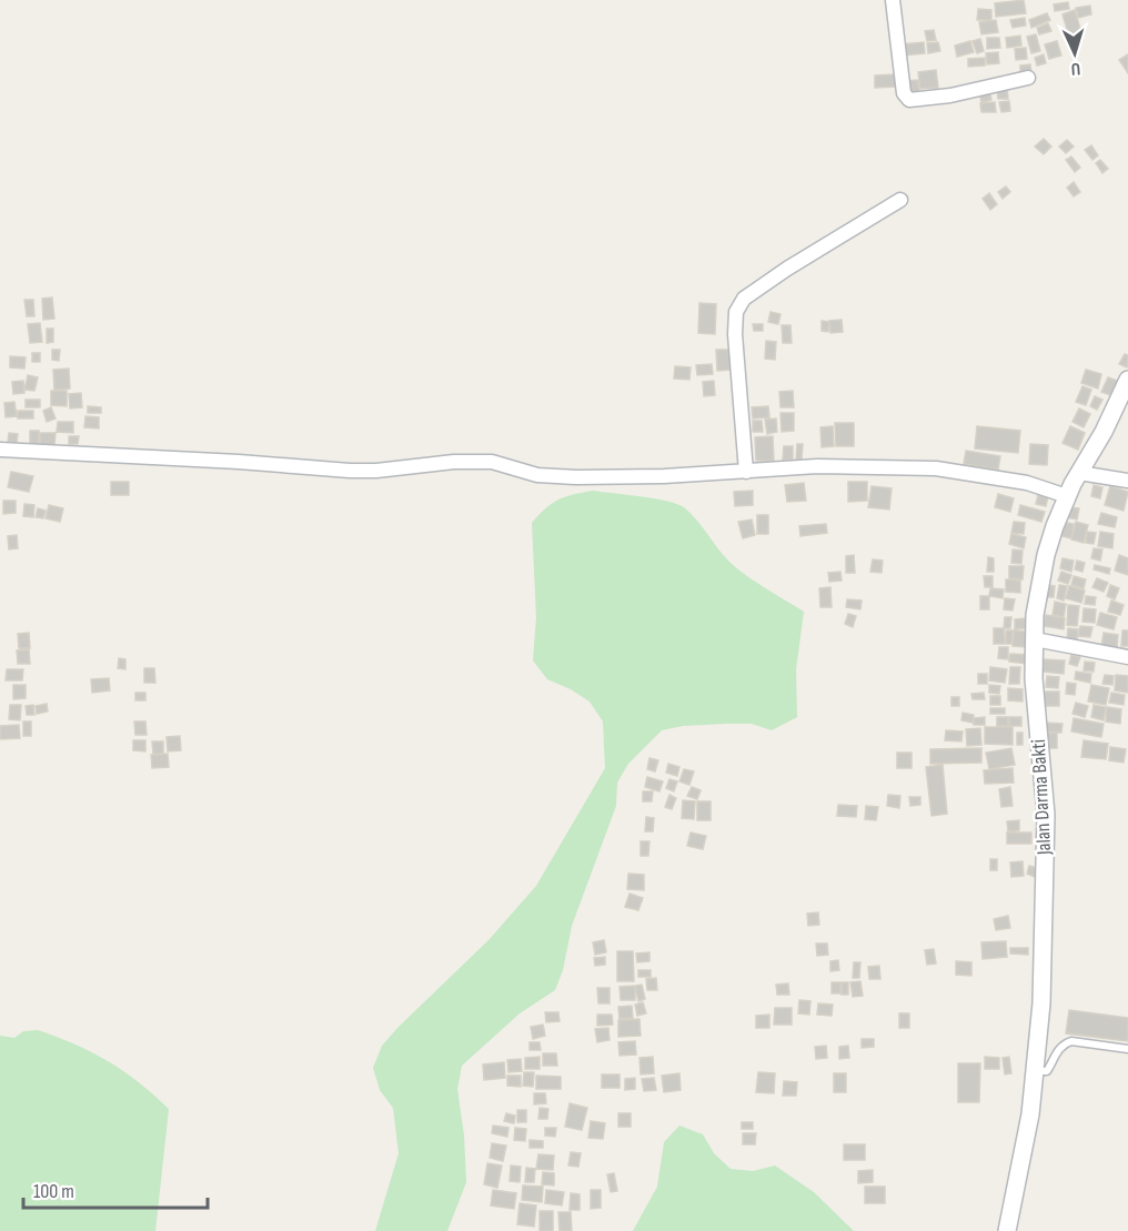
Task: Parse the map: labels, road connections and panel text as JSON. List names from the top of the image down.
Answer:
{
  "streets": {
    "street": ["Jalan Darma Bakti"]
  },
  "scale_bar": "100 m",
  "north": "bottom"
}
